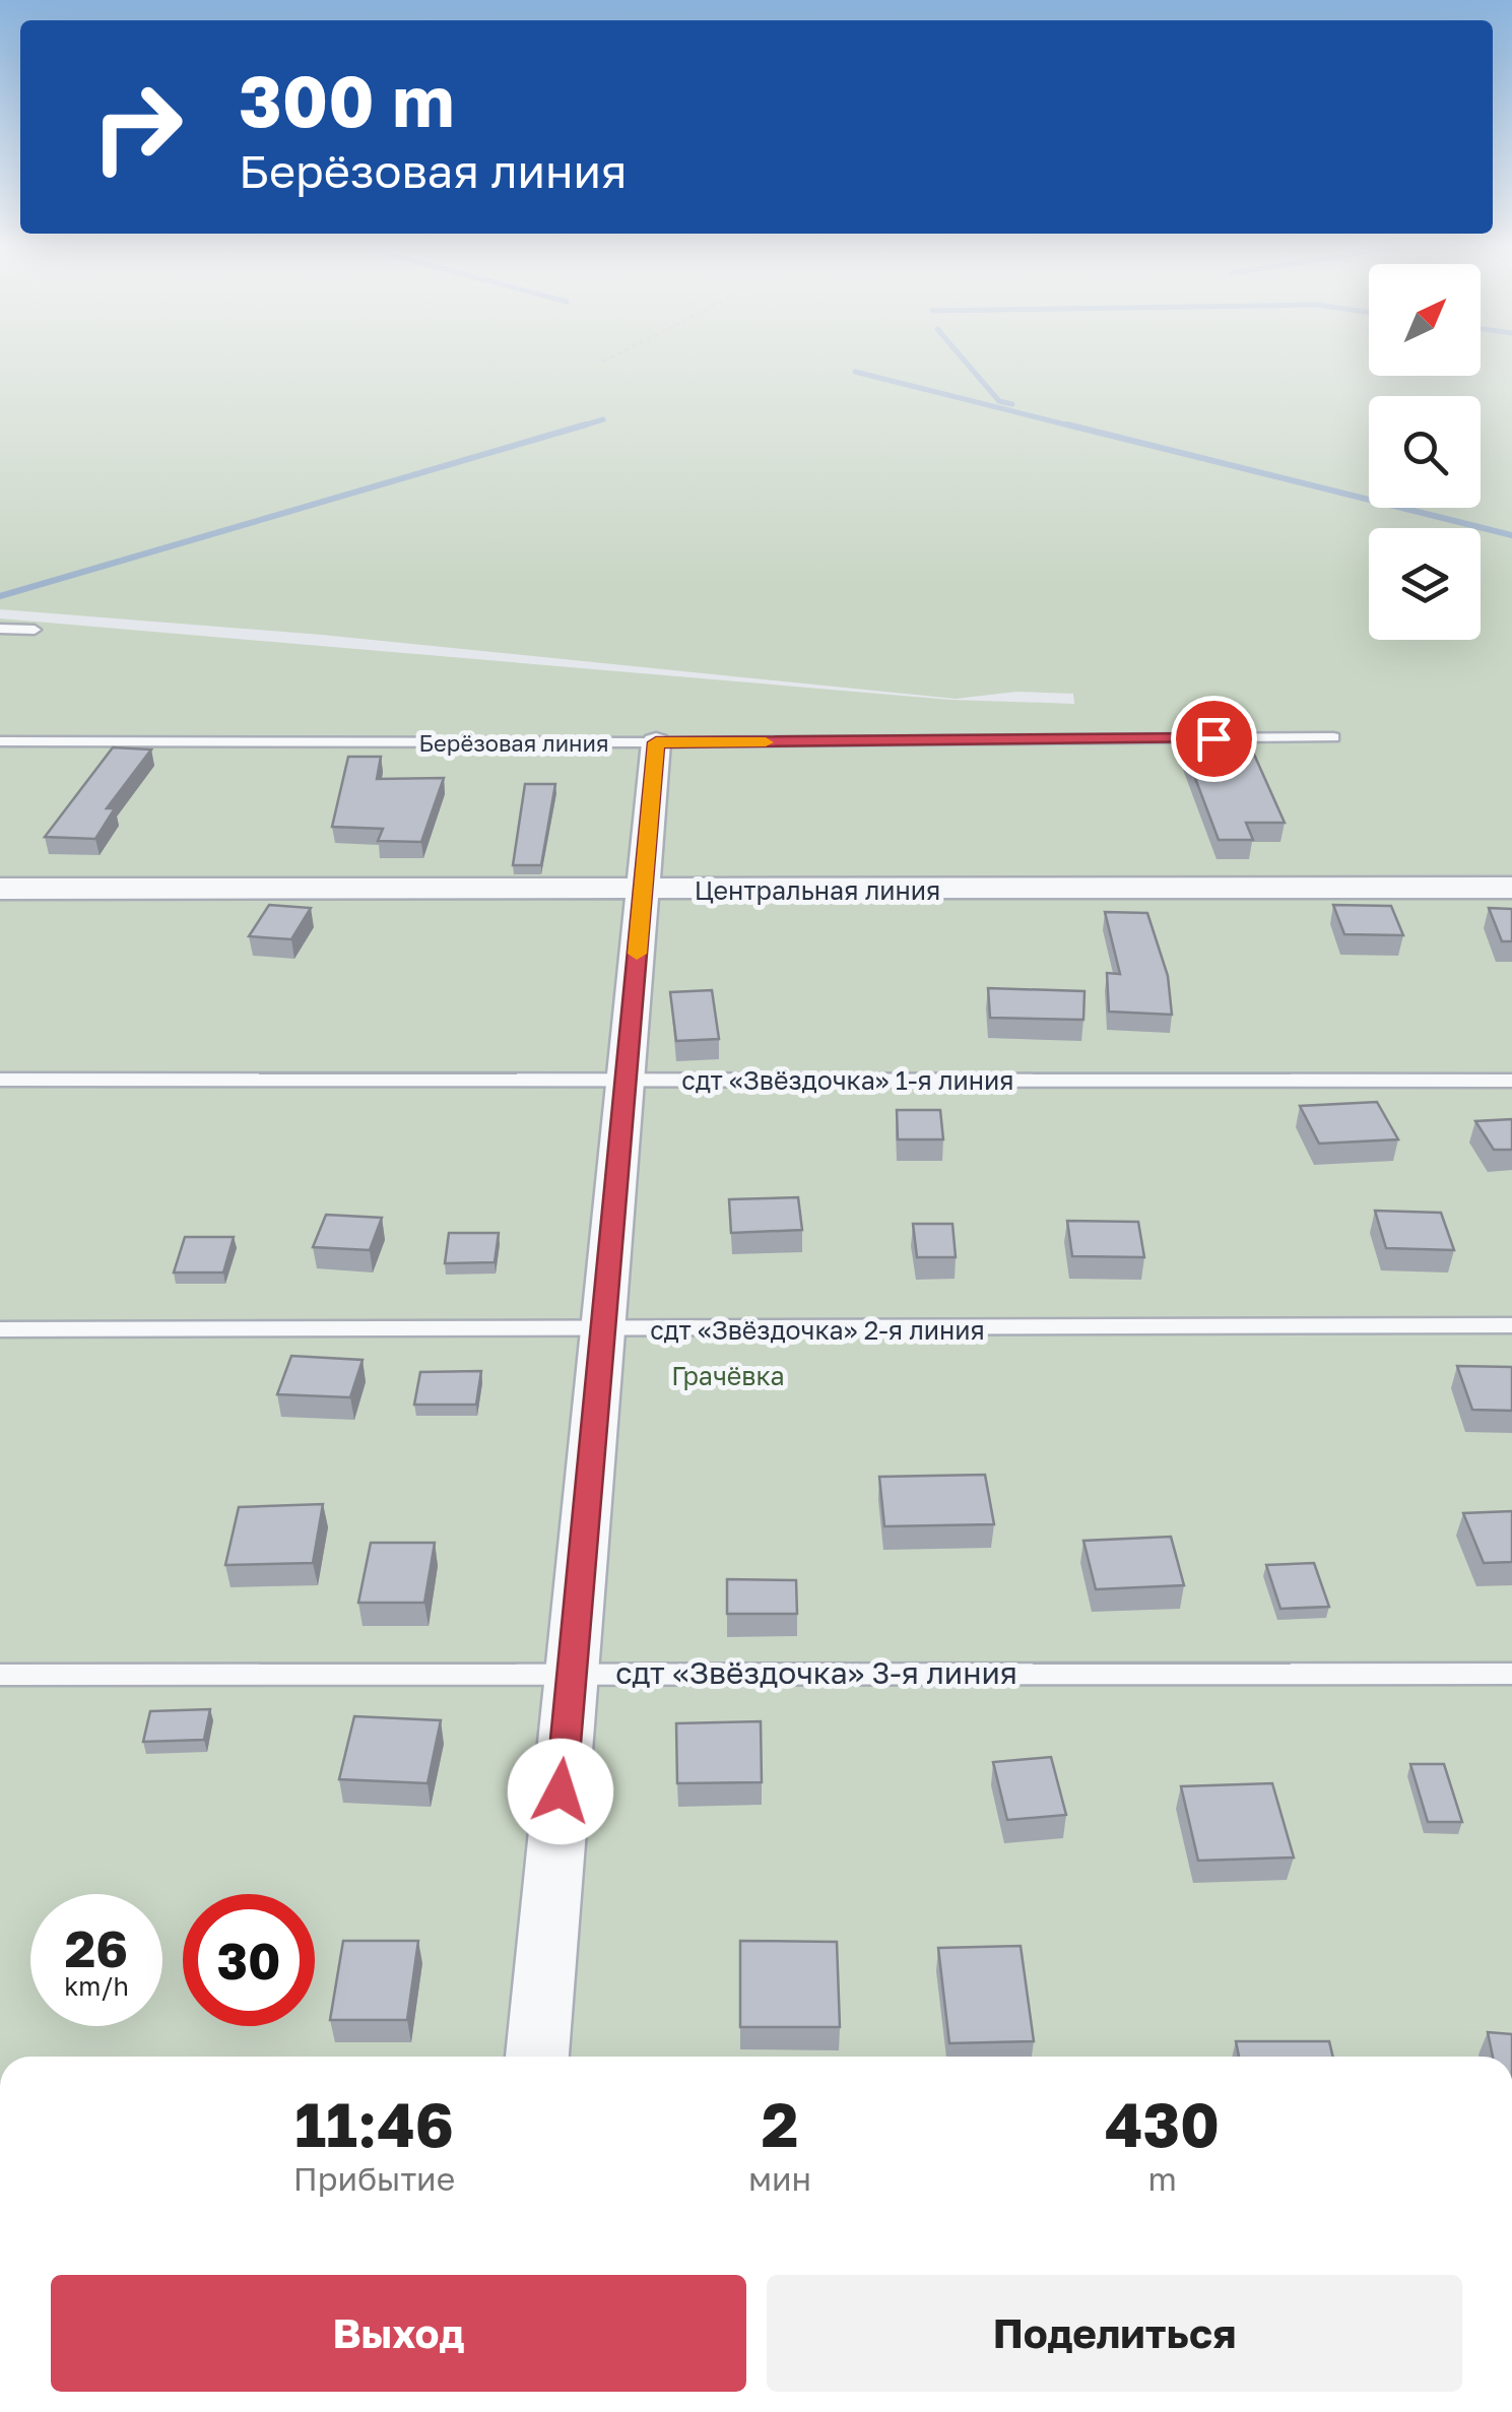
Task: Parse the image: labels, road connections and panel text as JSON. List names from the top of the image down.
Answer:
{
  "streets": {
    "street": ["Центральная линия"],
    "lane": [
      "Берёзовая линия",
      "сдт «Звёздочка» 1-я линия",
      "сдт «Звёздочка» 2-я линия",
      "сдт «Звёздочка» 3-я линия"
    ]
  },
  "parks": ["Грачёвка"],
  "north": "top right",
  "page": {
    "turn": ["300 m", "Берёзовая линия"],
    "speed": "26 km/h",
    "limit": "30",
    "eta": [
      "11:46",
      "Прибытие",
      "2",
      "мин",
      "430",
      "m"
    ],
    "buttons": ["Выход", "Поделиться"]
  }
}
